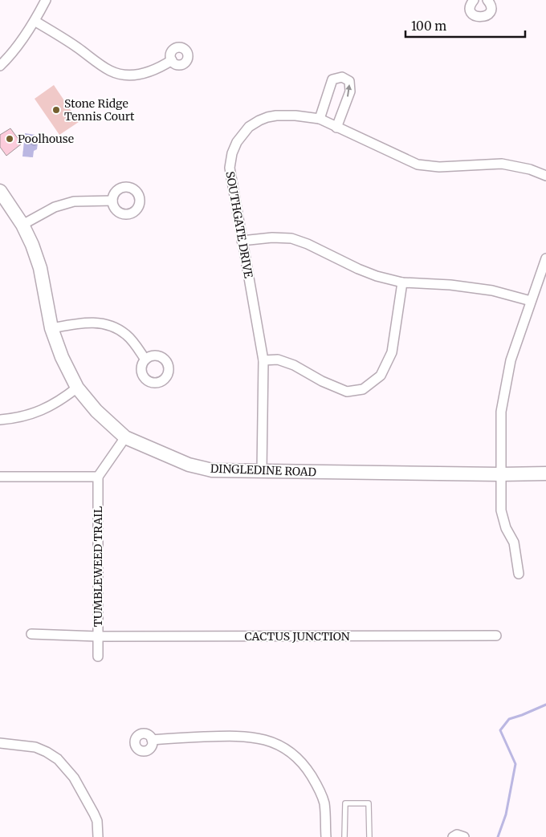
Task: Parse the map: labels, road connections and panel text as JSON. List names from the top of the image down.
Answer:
{
  "streets": {
    "street": [
      "SOUTHGATE DRIVE",
      "DINGLEDINE ROAD",
      "TUMBLEWEED TRAIL",
      "CACTUS JUNCTION"
    ]
  },
  "crossings": [
    ["SOUTHGATE DRIVE", "DINGLEDINE ROAD"],
    ["TUMBLEWEED TRAIL", "CACTUS JUNCTION"]
  ],
  "places": ["Stone Ridge Tennis Court", "Poolhouse"],
  "scale_bar": "100 m"
}
